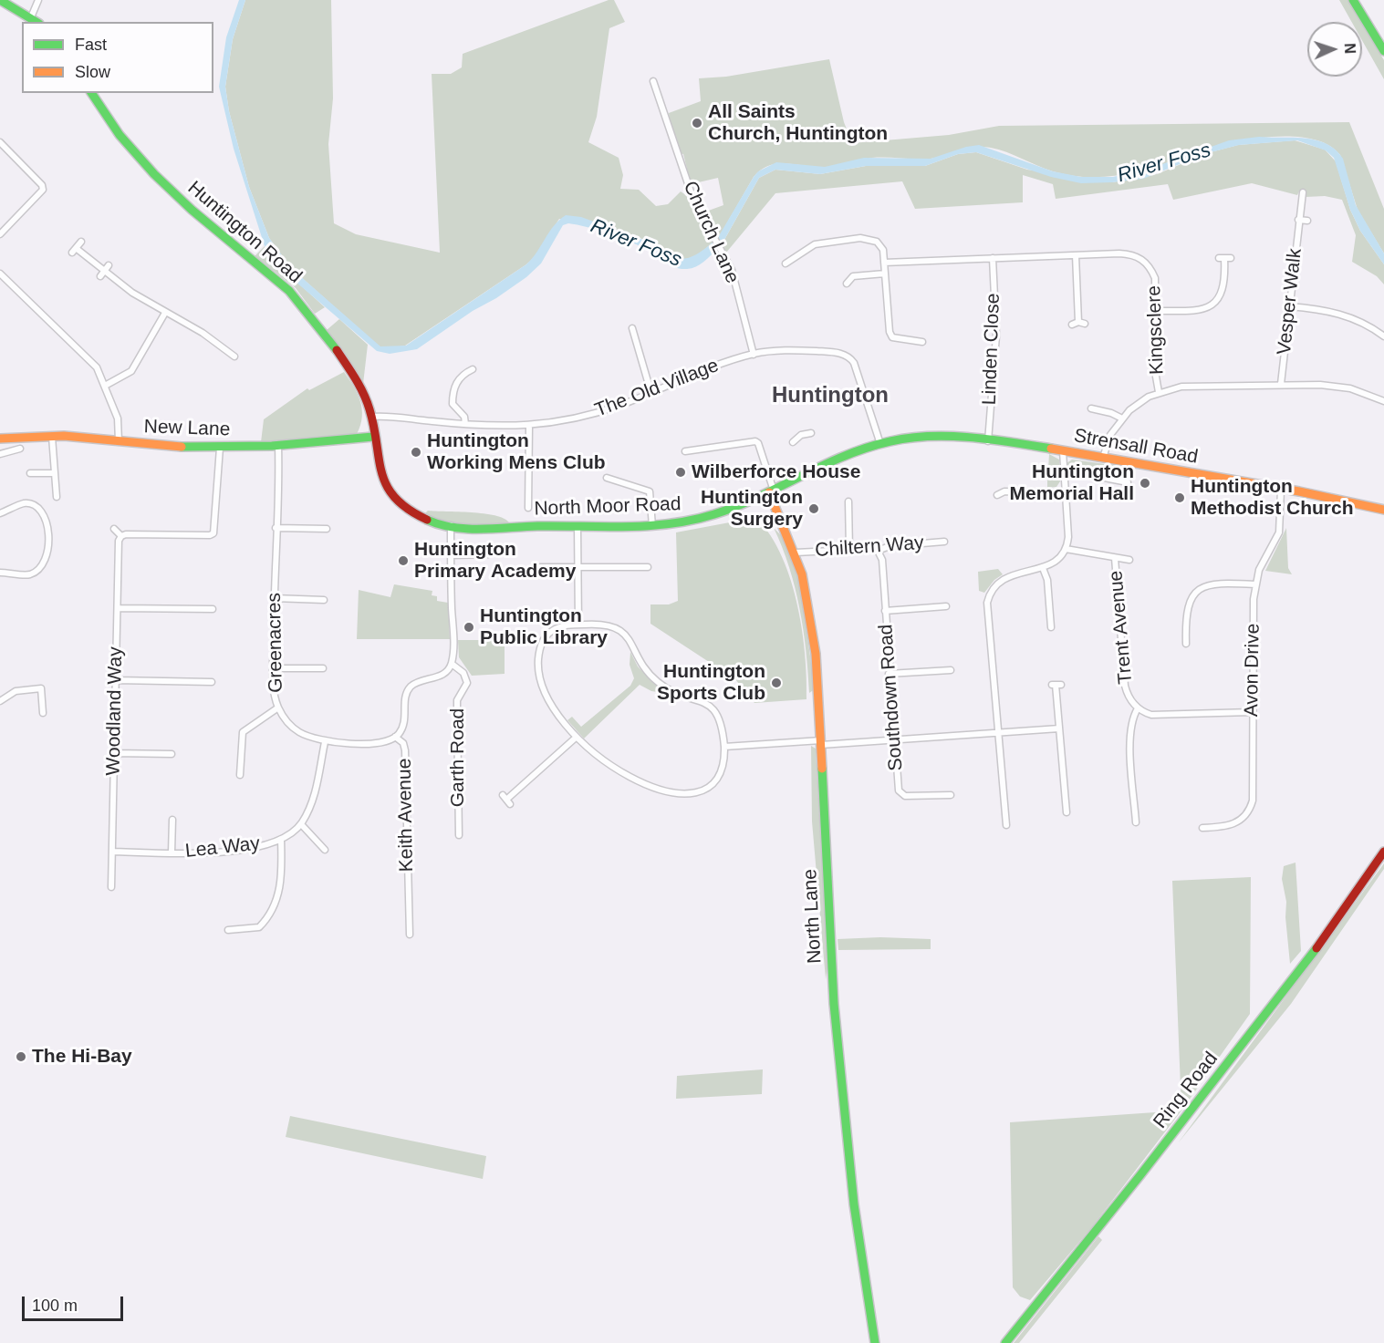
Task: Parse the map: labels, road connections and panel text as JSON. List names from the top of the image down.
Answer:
{
  "streets": {
    "main road": [
      "Huntington Road",
      "New Lane",
      "Strensall Road",
      "North Moor Road",
      "North Lane",
      "Ring Road"
    ],
    "street": [
      "Church Lane",
      "Vesper Walk",
      "Kingsclere",
      "Linden Close",
      "The Old Village",
      "Chiltern Way",
      "Trent Avenue",
      "Greenacres",
      "Avon Drive",
      "Southdown Road",
      "Woodland Way",
      "Garth Road",
      "Keith Avenue",
      "Lea Way"
    ]
  },
  "crossings": [
    ["Huntington Road", "The Old Village"],
    ["Huntington Road", "New Lane"],
    ["Huntington Road", "North Moor Road"],
    ["Church Lane", "The Old Village"],
    ["Kingsclere", "Linden Close"],
    ["Linden Close", "Strensall Road"],
    ["The Old Village", "Strensall Road"],
    ["The Old Village", "North Moor Road"],
    ["New Lane", "North Moor Road"],
    ["New Lane", "Greenacres"],
    ["Strensall Road", "North Moor Road"],
    ["Strensall Road", "Avon Drive"],
    ["North Moor Road", "North Lane"],
    ["Chiltern Way", "Southdown Road"],
    ["Chiltern Way", "North Lane"],
    ["Trent Avenue", "Avon Drive"],
    ["Greenacres", "Keith Avenue"],
    ["Woodland Way", "Lea Way"],
    ["Garth Road", "Keith Avenue"]
  ],
  "districts": ["Huntington"],
  "water": ["River Foss"],
  "places": [
    "All Saints Church, Huntington",
    "Huntington Working Mens Club",
    "Wilberforce House",
    "Huntington Memorial Hall",
    "Huntington Methodist Church",
    "Huntington Surgery",
    "Huntington Primary Academy",
    "Huntington Public Library",
    "Huntington Sports Club",
    "The Hi-Bay"
  ],
  "legend": ["Fast", "Slow"],
  "scale_bar": "100 m",
  "north": "right"
}
